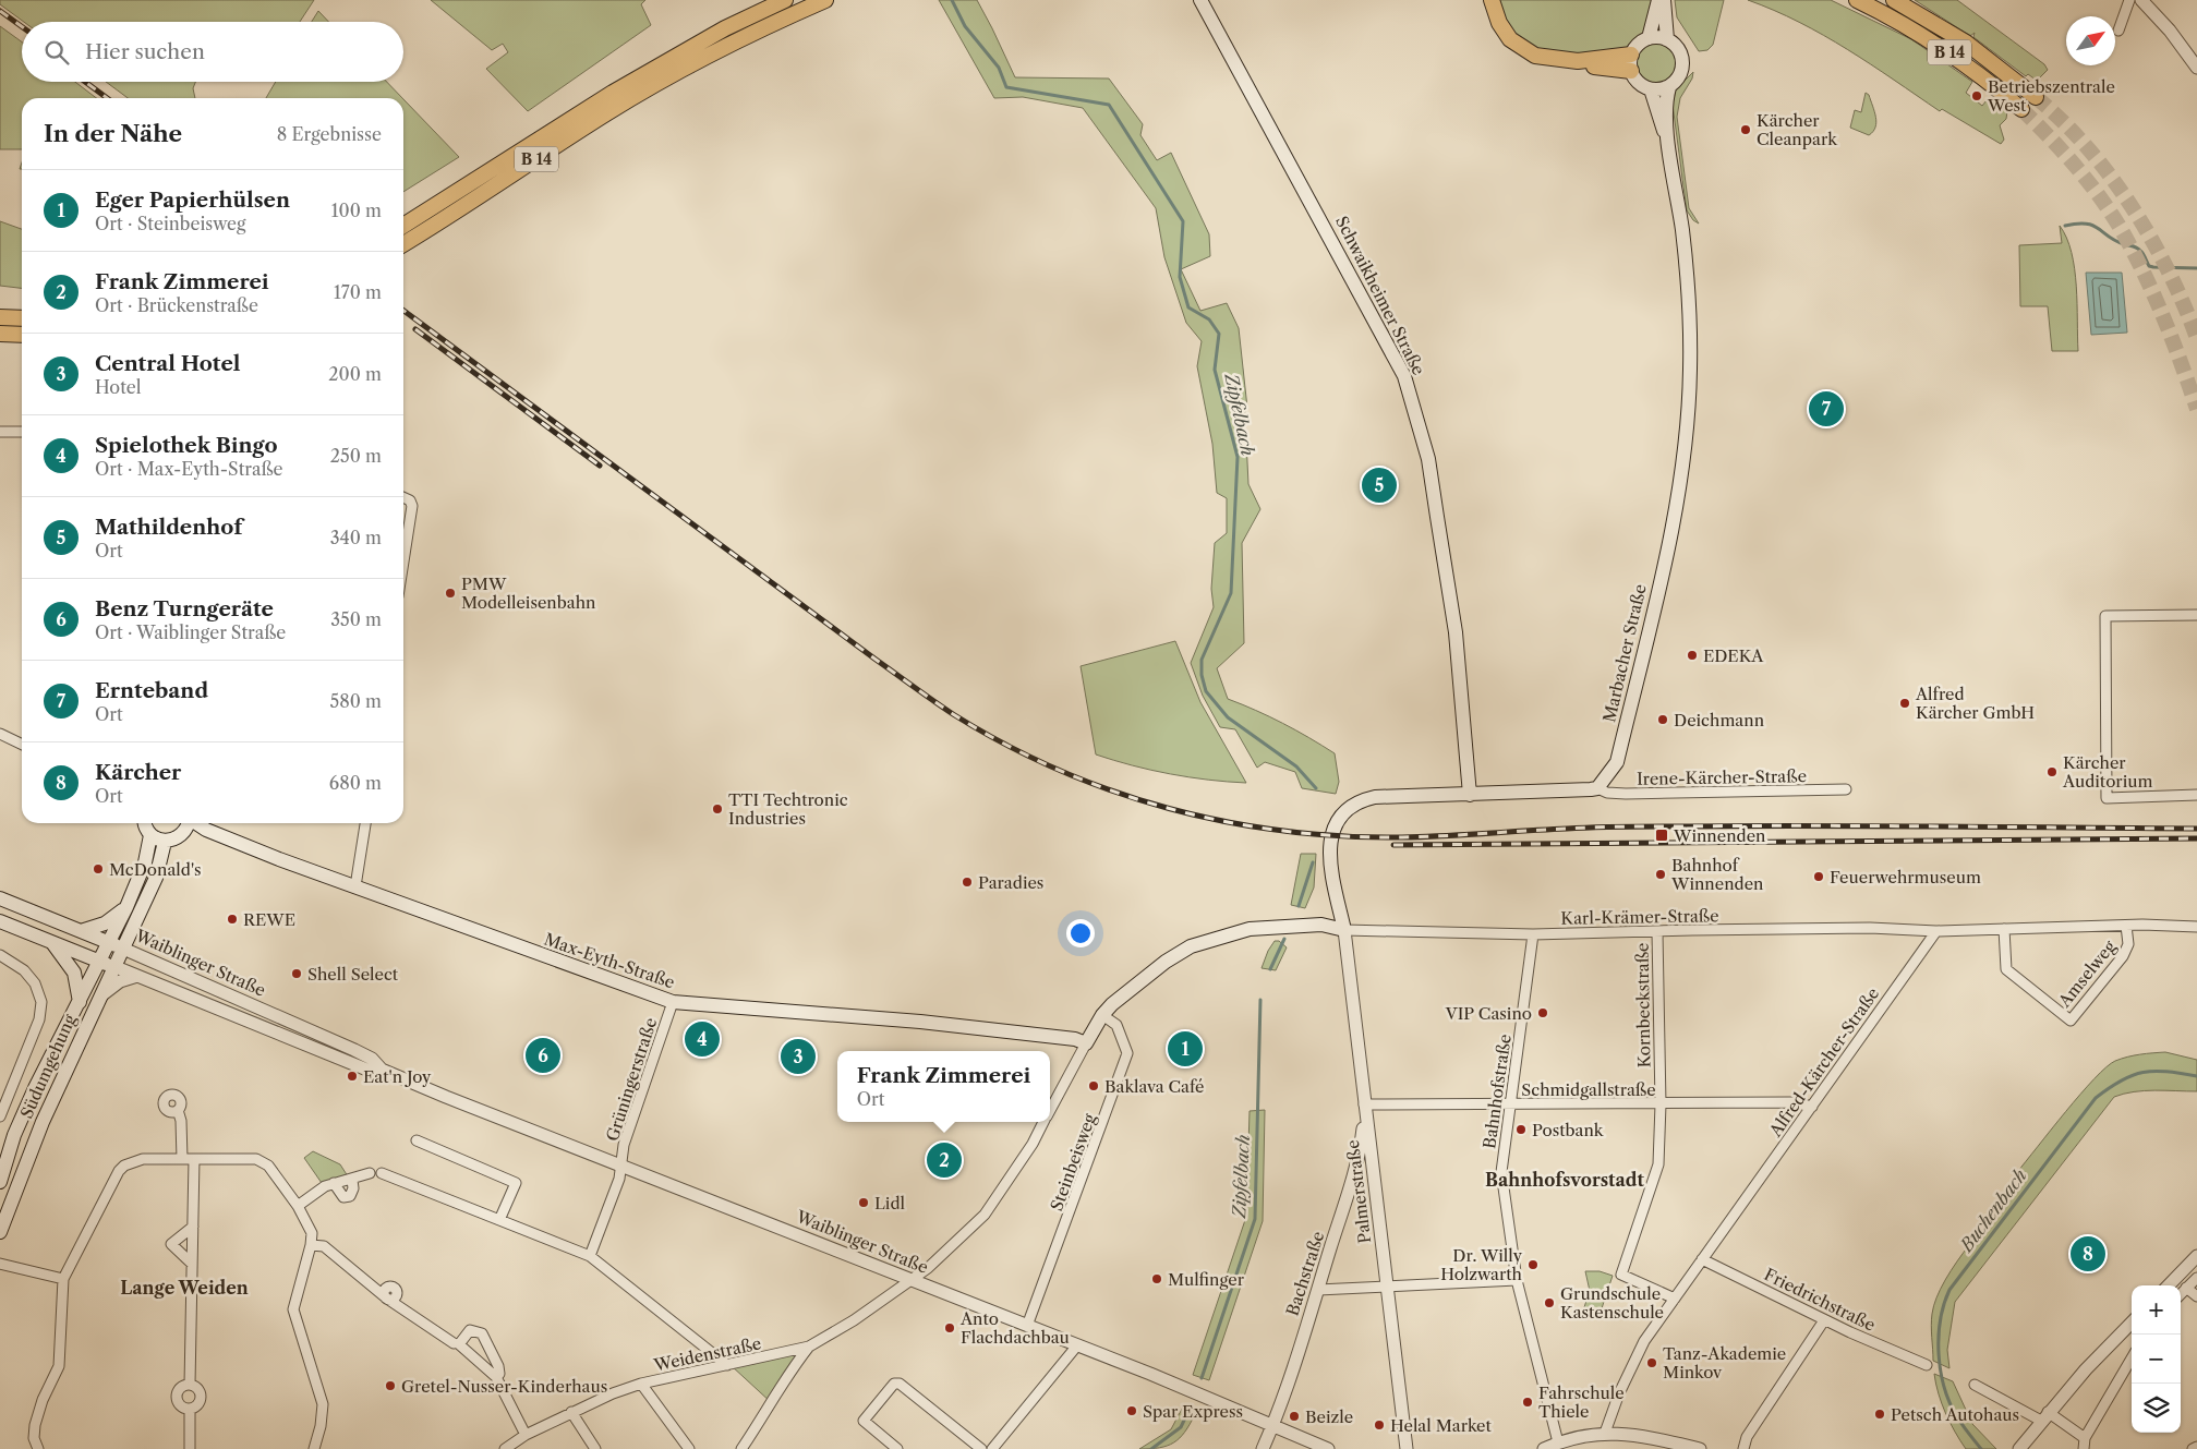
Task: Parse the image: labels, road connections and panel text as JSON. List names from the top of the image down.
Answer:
{
  "streets": {
    "highway": ["B 14"],
    "main road": [
      "Schwaikheimer Straße",
      "Marbacher Straße",
      "Max-Eyth-Straße",
      "Waiblinger Straße",
      "Südumgehung"
    ],
    "street": [
      "Irene-Kärcher-Straße",
      "Karl-Krämer-Straße",
      "Amselweg",
      "Kornbeckstraße",
      "Alfred-Kärcher-Straße",
      "Grüningerstraße",
      "Schmidgallstraße",
      "Bahnhofstraße",
      "Steinbeisweg",
      "Palmerstraße",
      "Bachstraße",
      "Friedrichstraße",
      "Weidenstraße"
    ]
  },
  "crossings": [
    ["Marbacher Straße", "Irene-Kärcher-Straße"],
    ["Karl-Krämer-Straße", "Kornbeckstraße"],
    ["Karl-Krämer-Straße", "Alfred-Kärcher-Straße"],
    ["Karl-Krämer-Straße", "Bahnhofstraße"],
    ["Karl-Krämer-Straße", "Palmerstraße"],
    ["Max-Eyth-Straße", "Grüningerstraße"],
    ["Max-Eyth-Straße", "Weidenstraße"],
    ["Waiblinger Straße", "Südumgehung"],
    ["Waiblinger Straße", "Grüningerstraße"],
    ["Waiblinger Straße", "Steinbeisweg"],
    ["Waiblinger Straße", "Bachstraße"],
    ["Waiblinger Straße", "Weidenstraße"],
    ["Kornbeckstraße", "Alfred-Kärcher-Straße"],
    ["Kornbeckstraße", "Schmidgallstraße"],
    ["Alfred-Kärcher-Straße", "Schmidgallstraße"],
    ["Alfred-Kärcher-Straße", "Friedrichstraße"],
    ["Schmidgallstraße", "Bahnhofstraße"],
    ["Schmidgallstraße", "Palmerstraße"],
    ["Schmidgallstraße", "Bachstraße"],
    ["Palmerstraße", "Bachstraße"]
  ],
  "districts": ["Bahnhofsvorstadt", "Lange Weiden"],
  "water": ["Zipfelbach", "Buchenbach"],
  "places": {
    "other": [
      "Betriebszentrale West",
      "Kärcher Cleanpark",
      "PMW Modelleisenbahn",
      "EDEKA",
      "Alfred Kärcher GmbH",
      "Deichmann",
      "Kärcher Auditorium",
      "TTI Techtronic Industries",
      "McDonald's",
      "Bahnhof Winnenden",
      "Feuerwehrmuseum",
      "Paradies",
      "REWE",
      "Shell Select",
      "VIP Casino",
      "Eat'n Joy",
      "Baklava Café",
      "Postbank",
      "Lidl",
      "Dr. Willy Holzwarth",
      "Mulfinger",
      "Grundschule Kastenschule",
      "Anto Flachdachbau",
      "Tanz-Akademie Minkov",
      "Gretel-Nusser-Kinderhaus",
      "Fahrschule Thiele",
      "Spar Express",
      "Petsch Autohaus",
      "Beizle",
      "Helal Market"
    ],
    "transit": ["Winnenden"]
  },
  "north": "top right",
  "page": {
    "search": "Hier suchen",
    "heading": ["In der Nähe", "8 Ergebnisse"],
    "list": [
      {
        "mark": "1",
        "name": "Eger Papierhülsen",
        "note": "Ort · Steinbeisweg",
        "value": "100 m"
      },
      {
        "mark": "2",
        "name": "Frank Zimmerei",
        "note": "Ort · Brückenstraße",
        "value": "170 m"
      },
      {
        "mark": "3",
        "name": "Central Hotel",
        "note": "Hotel",
        "value": "200 m"
      },
      {
        "mark": "4",
        "name": "Spielothek Bingo",
        "note": "Ort · Max-Eyth-Straße",
        "value": "250 m"
      },
      {
        "mark": "5",
        "name": "Mathildenhof",
        "note": "Ort",
        "value": "340 m"
      },
      {
        "mark": "6",
        "name": "Benz Turngeräte",
        "note": "Ort · Waiblinger Straße",
        "value": "350 m"
      },
      {
        "mark": "7",
        "name": "Ernteband",
        "note": "Ort",
        "value": "580 m"
      },
      {
        "mark": "8",
        "name": "Kärcher",
        "note": "Ort",
        "value": "680 m"
      }
    ],
    "pins": [
      "7",
      "5",
      "4",
      "1",
      "6",
      "3",
      "2",
      "8"
    ],
    "popup": ["Frank Zimmerei", "Ort"],
    "map_buttons": ["+", "−"]
  }
}
